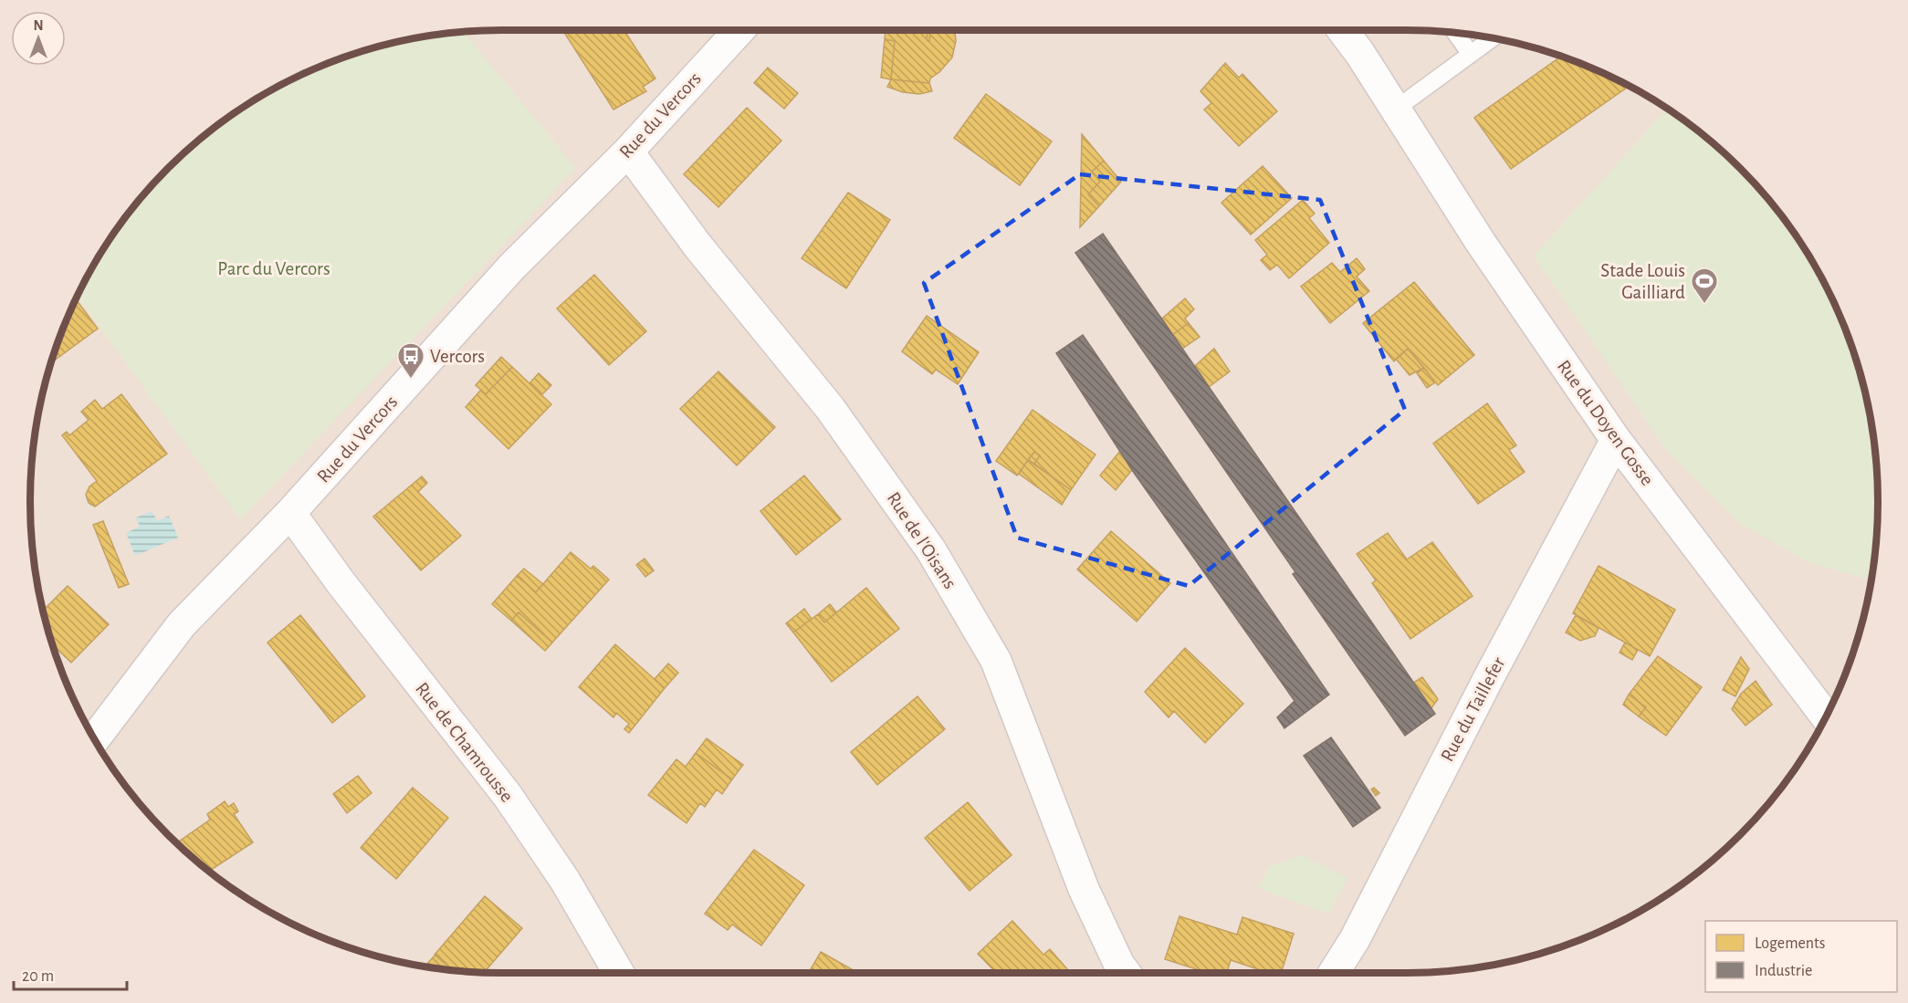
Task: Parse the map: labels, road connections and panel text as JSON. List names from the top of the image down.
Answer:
{
  "streets": {
    "street": [
      "Rue du Vercors",
      "Rue du Doyen Gosse",
      "Rue de l'Oisans",
      "Rue du Taillefer",
      "Rue de Chamrousse"
    ]
  },
  "crossings": [
    ["Rue du Vercors", "Rue de l'Oisans"],
    ["Rue du Vercors", "Rue de Chamrousse"],
    ["Rue du Doyen Gosse", "Rue du Taillefer"]
  ],
  "parks": ["Parc du Vercors"],
  "places": {
    "sports": ["Stade Louis Gailliard"],
    "bus stop": ["Vercors"]
  },
  "legend": ["Logements", "Industrie"],
  "scale_bar": "20 m",
  "north": "top"
}
